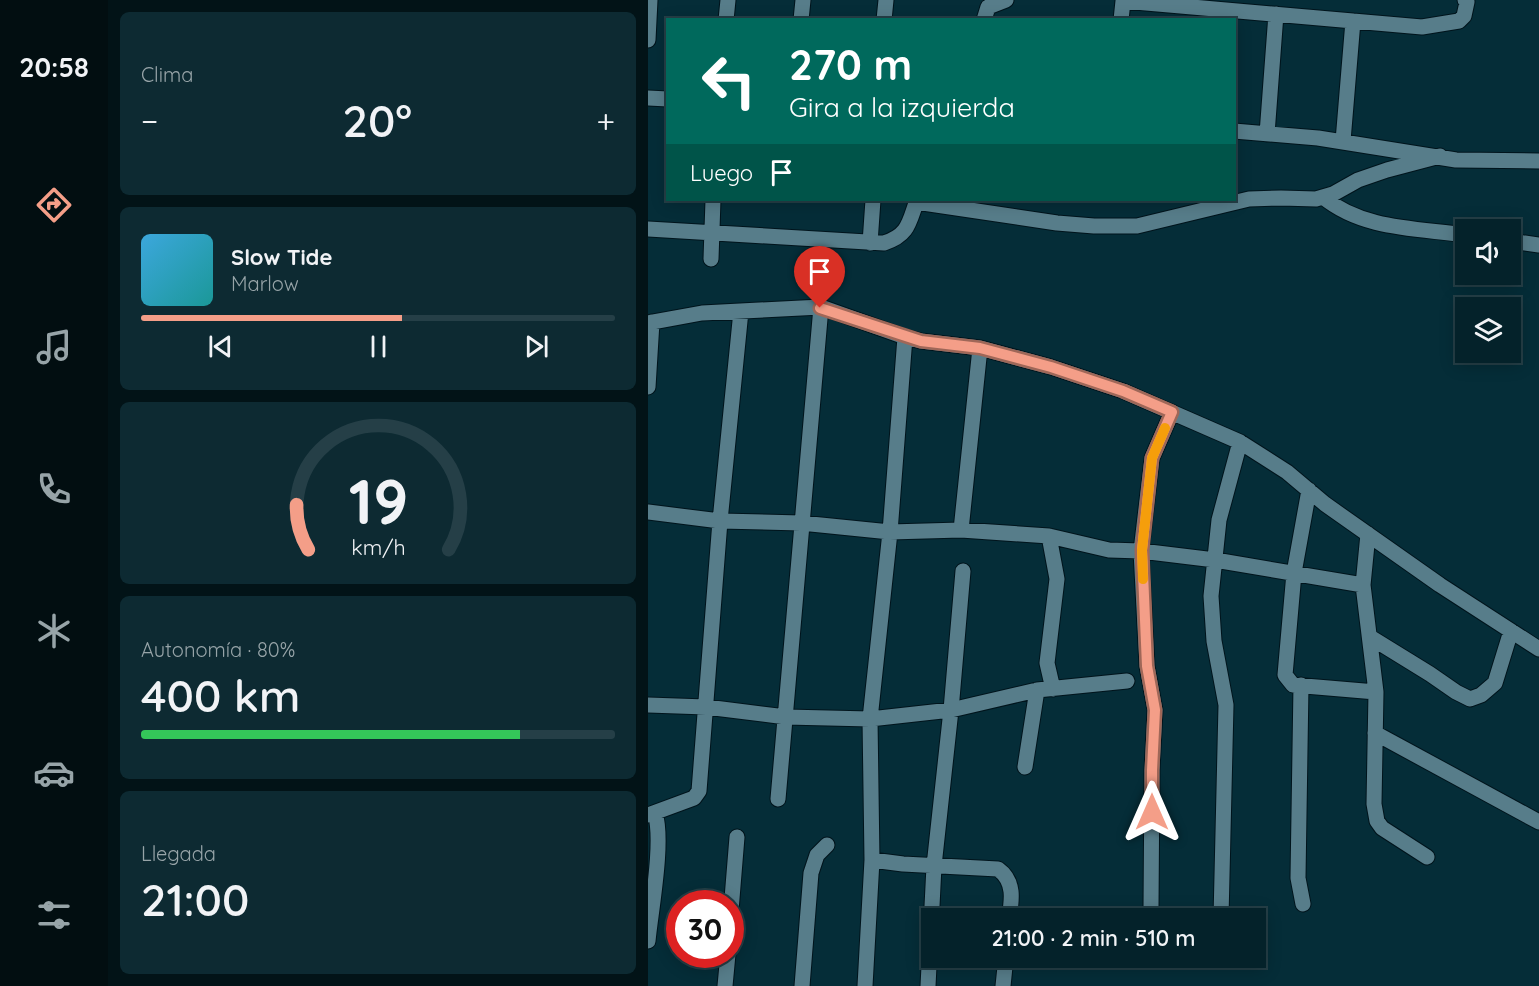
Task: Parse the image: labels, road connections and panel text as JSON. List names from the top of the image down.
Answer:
{
  "page": {
    "tabs": "20:58",
    "tile": [
      "Clima",
      ["Autonomía · 80%", "400 km"],
      ["Llegada", "21:00"]
    ],
    "turn": ["270 m", "Gira a la izquierda"],
    "heat": ["−", "20°", "+"],
    "then": "Luego",
    "song": ["Slow Tide", "Marlow"],
    "limit": "30",
    "trip": "21:00 · 2 min · 510 m",
    "gauge": ["19", "km/h"]
  }
}
